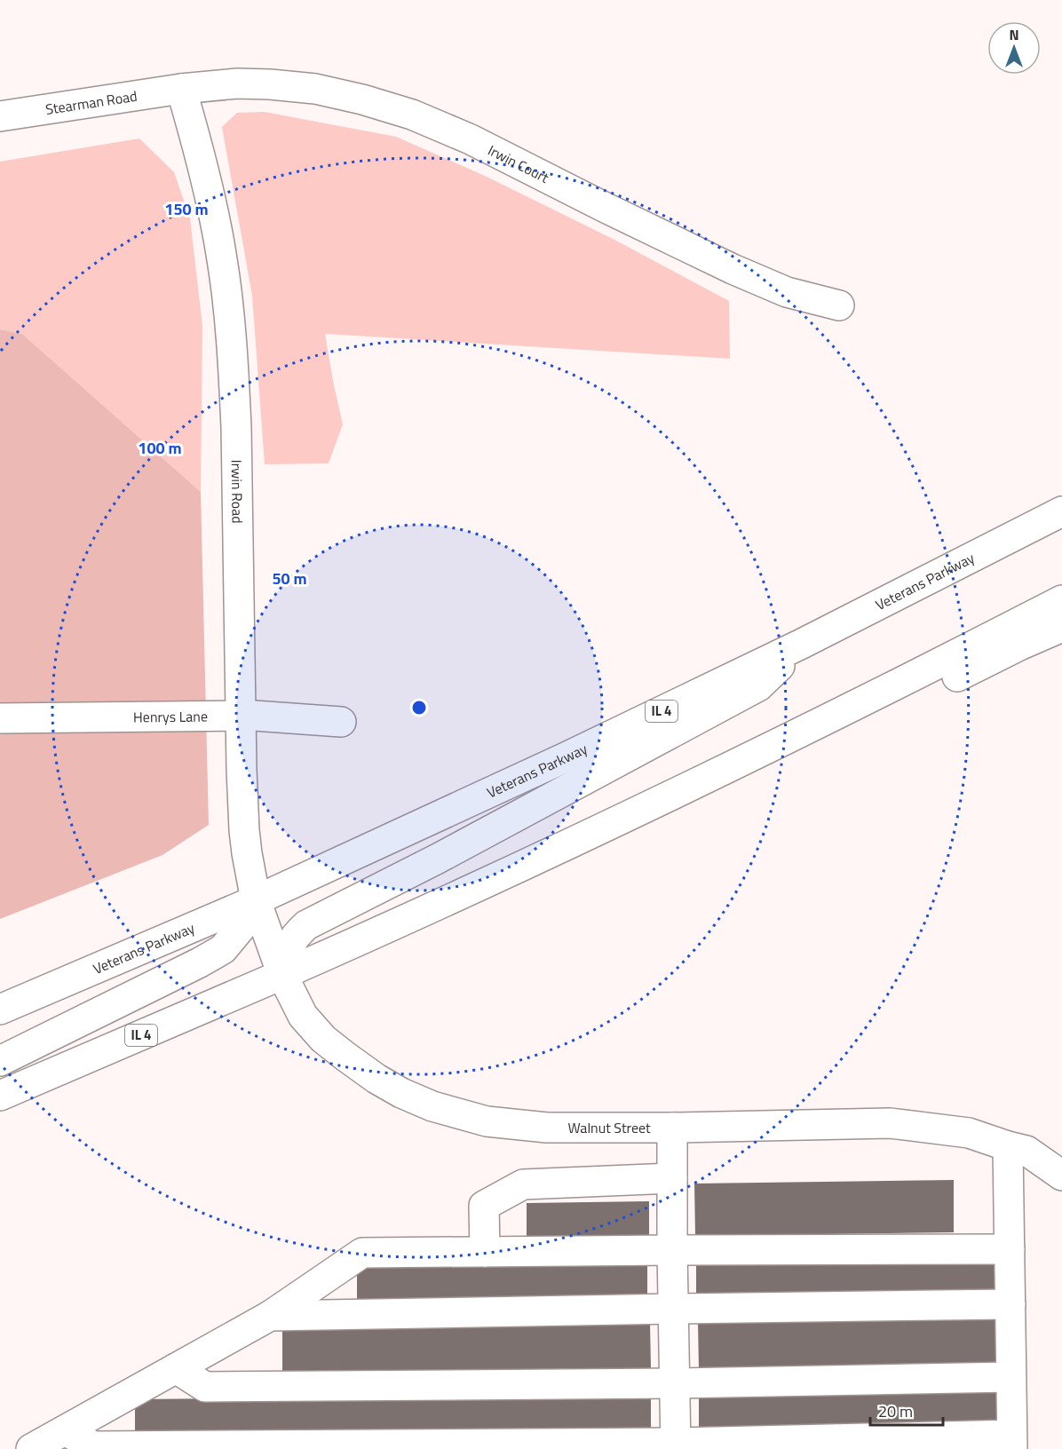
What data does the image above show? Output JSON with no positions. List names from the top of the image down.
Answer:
{
  "streets": {
    "main road": [
      "Stearman Road",
      "Irwin Court",
      "Irwin Road",
      "Veterans Parkway",
      "IL 4",
      "Henrys Lane",
      "Walnut Street"
    ]
  },
  "crossings": [
    ["Stearman Road", "Irwin Court"],
    ["Stearman Road", "Irwin Road"],
    ["Irwin Court", "Irwin Road"],
    ["Irwin Road", "Veterans Parkway"],
    ["Irwin Road", "Henrys Lane"],
    ["Irwin Road", "Walnut Street"],
    ["Veterans Parkway", "Walnut Street"],
    ["IL 4", "Walnut Street"]
  ],
  "scale_bar": "20 m",
  "north": "top",
  "rings": ["150 m", "100 m", "50 m"]
}
